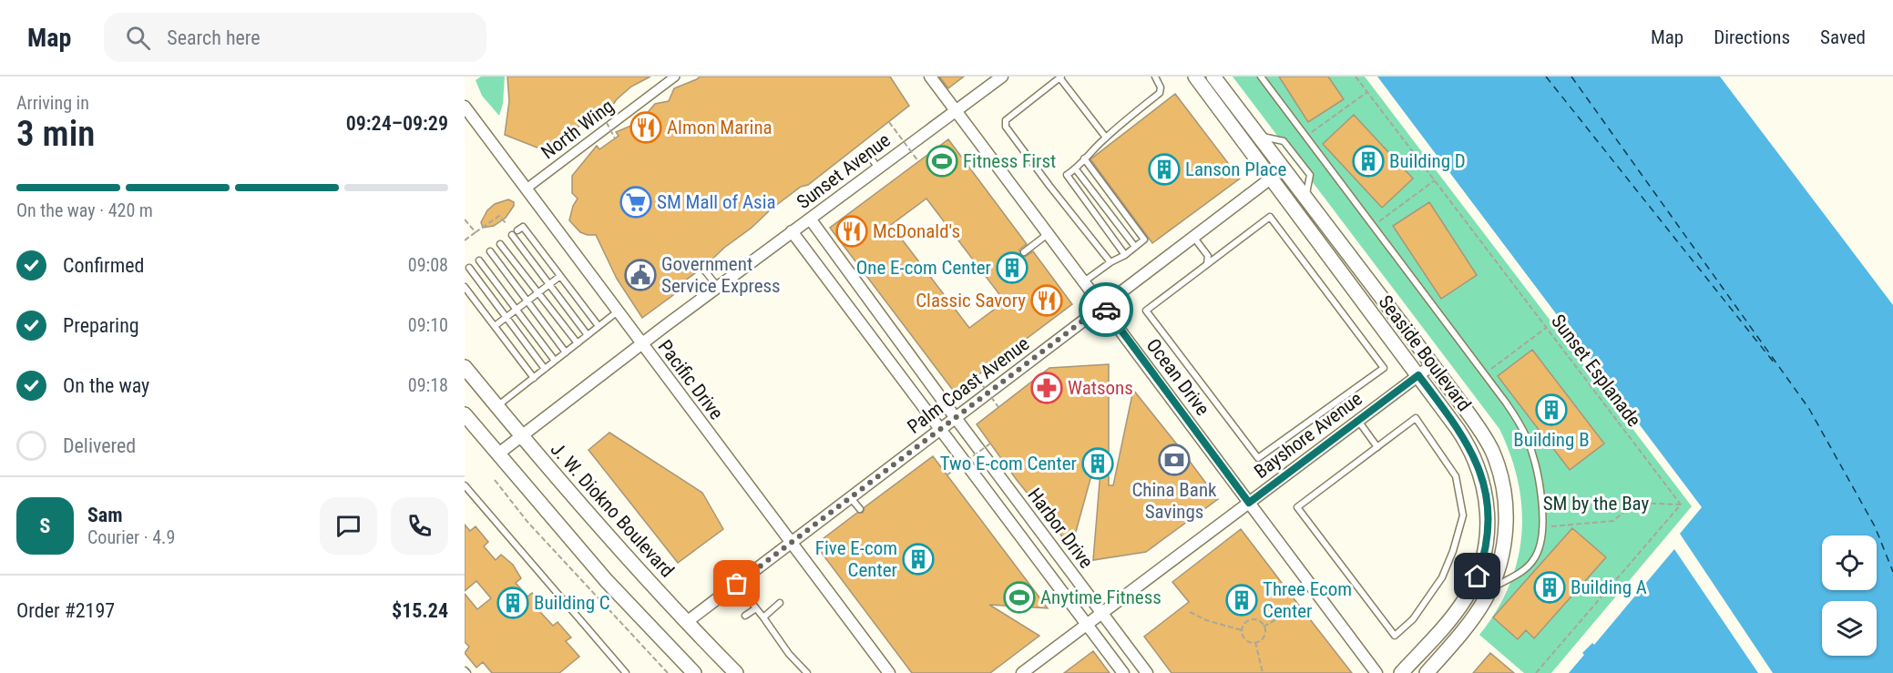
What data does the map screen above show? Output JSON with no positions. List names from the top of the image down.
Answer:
{
  "streets": {
    "street": [
      "North Wing",
      "Sunset Avenue",
      "Seaside Boulevard",
      "Ocean Drive",
      "Pacific Drive",
      "Palm Coast Avenue",
      "Bayshore Avenue",
      "J. W. Diokno Boulevard",
      "Harbor Drive"
    ],
    "path": ["Sunset Esplanade"]
  },
  "crossings": [
    ["North Wing", "Pacific Drive"],
    ["Sunset Avenue", "Ocean Drive"],
    ["Sunset Avenue", "Pacific Drive"],
    ["Sunset Avenue", "J. W. Diokno Boulevard"],
    ["Sunset Avenue", "Harbor Drive"],
    ["Seaside Boulevard", "Palm Coast Avenue"],
    ["Seaside Boulevard", "Bayshore Avenue"],
    ["Ocean Drive", "Palm Coast Avenue"],
    ["Ocean Drive", "Bayshore Avenue"],
    ["Pacific Drive", "Palm Coast Avenue"],
    ["Palm Coast Avenue", "J. W. Diokno Boulevard"],
    ["Palm Coast Avenue", "Harbor Drive"],
    ["Bayshore Avenue", "Harbor Drive"]
  ],
  "parks": ["SM by the Bay"],
  "places": {
    "restaurant": ["Almon Marina", "McDonald's", "Classic Savory"],
    "sports": ["Fitness First", "Anytime Fitness"],
    "building": [
      "Building D",
      "Lanson Place",
      "One E-com Center",
      "Building B",
      "Two E-com Center",
      "Five E-com Center",
      "Building A",
      "Three Ecom Center",
      "Building C"
    ],
    "supermarket": ["SM Mall of Asia"],
    "public building": ["Government Service Express"],
    "pharmacy": ["Watsons"],
    "bank": ["China Bank Savings"]
  },
  "page": {
    "header": "Map",
    "search": "Search here",
    "nav": ["Map", "Directions", "Saved"],
    "heading": ["3 min", "Arriving in", "09:24–09:29"],
    "panel": [
      "Sam",
      "Courier · 4.9",
      "Order #2197",
      "$15.24"
    ],
    "bar": "On the way · 420 m",
    "list": [
      ["Confirmed", "09:08"],
      ["Preparing", "09:10"],
      ["On the way", "09:18"],
      "Delivered"
    ],
    "round": "S"
  }
}
